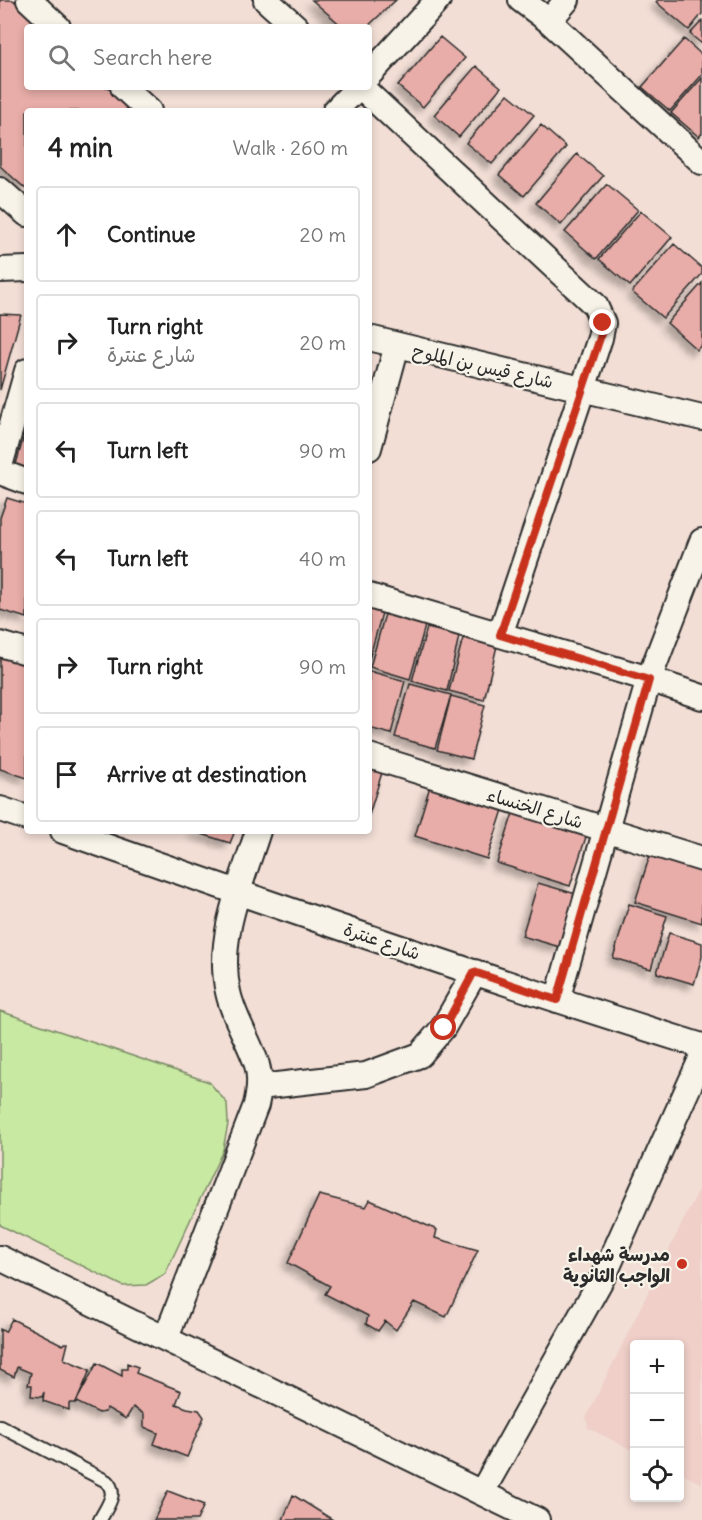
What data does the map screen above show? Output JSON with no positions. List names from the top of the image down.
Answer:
{
  "streets": {
    "street": ["شارع قيس بن الملوح", "شارع الخنساء", "شارع عنترة"]
  },
  "places": ["مدرسة شهداء الواجب الثانوية"],
  "page": {
    "search": "Search here",
    "heading": ["4 min", "Walk · 260 m"],
    "list": [
      ["Continue", "20 m"],
      ["Turn right", "شارع عنترة", "20 m"],
      ["Turn left", "90 m"],
      ["Turn left", "40 m"],
      ["Turn right", "90 m"],
      "Arrive at destination"
    ],
    "map_buttons": ["+", "−"]
  }
}
